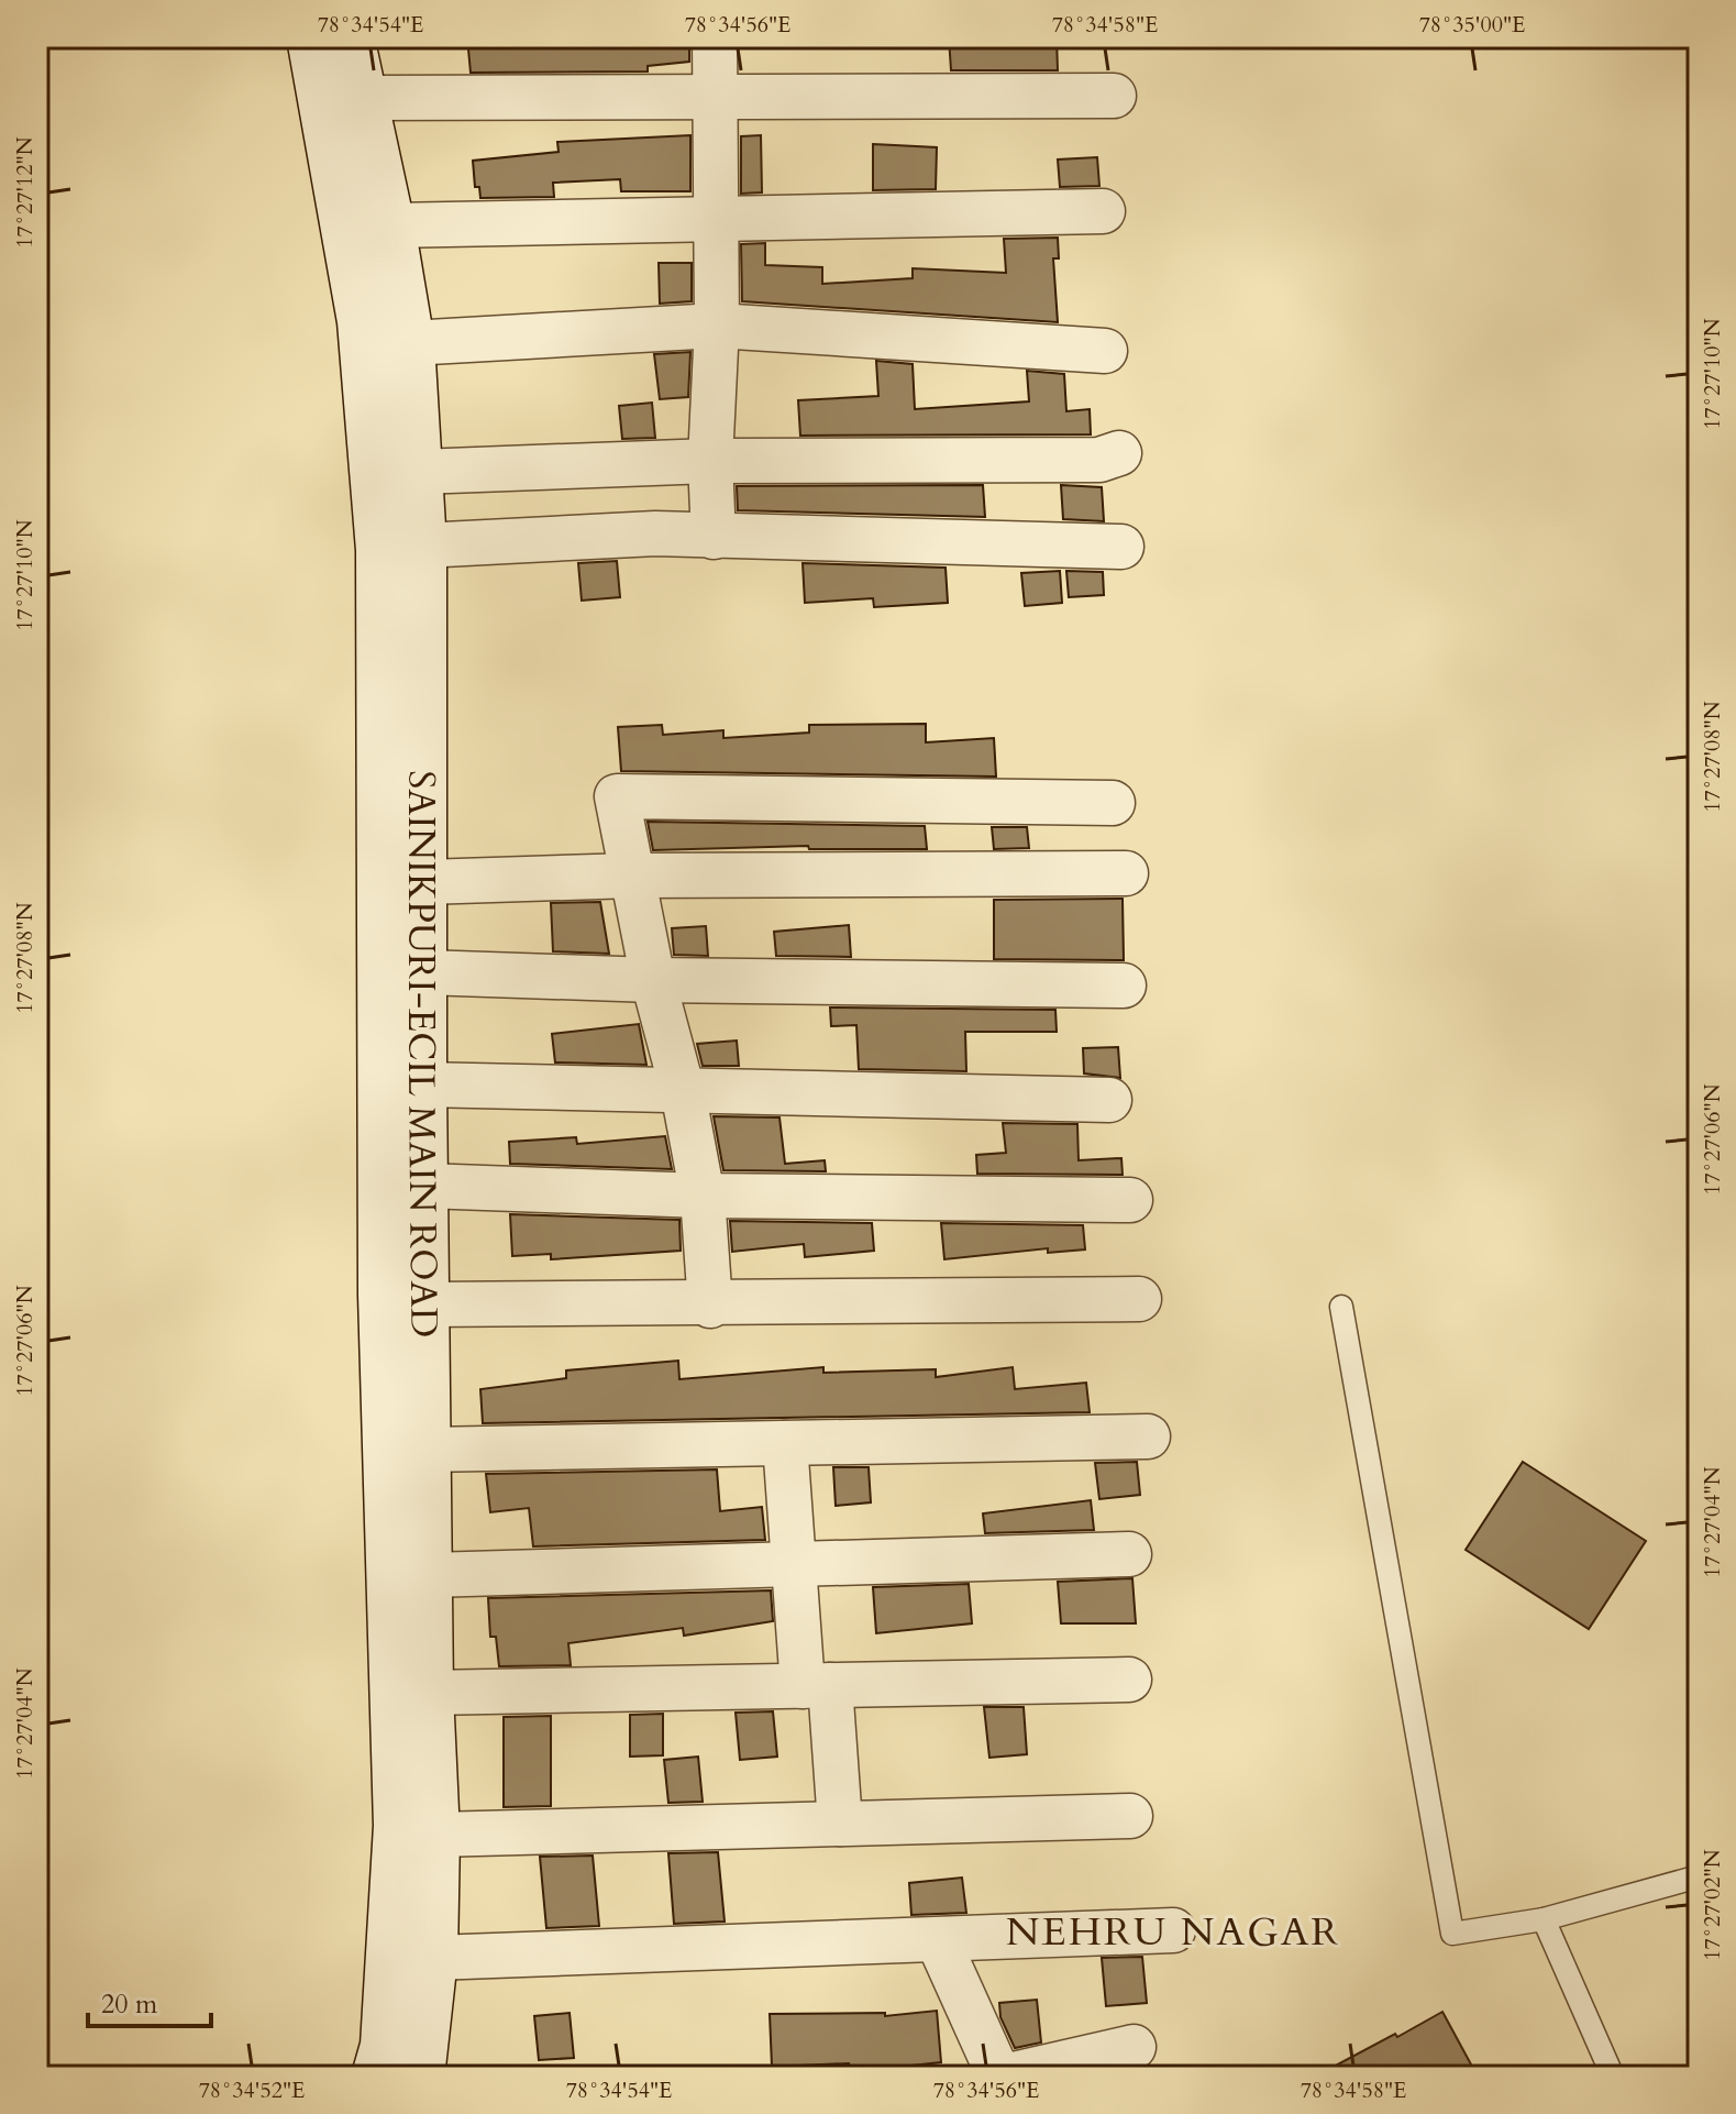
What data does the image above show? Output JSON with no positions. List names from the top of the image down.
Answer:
{
  "streets": {
    "main road": ["SAINIKPURI-ECIL MAIN ROAD"]
  },
  "districts": ["NEHRU NAGAR"],
  "scale_bar": "20 m",
  "coordinates": [
    "78°34'54\"E",
    "78°34'56\"E",
    "78°34'58\"E",
    "78°35'00\"E",
    "17°27'12\"N",
    "17°27'10\"N",
    "17°27'08\"N",
    "17°27'06\"N",
    "17°27'04\"N",
    "17°27'02\"N",
    "78°34'52\"E"
  ]
}
